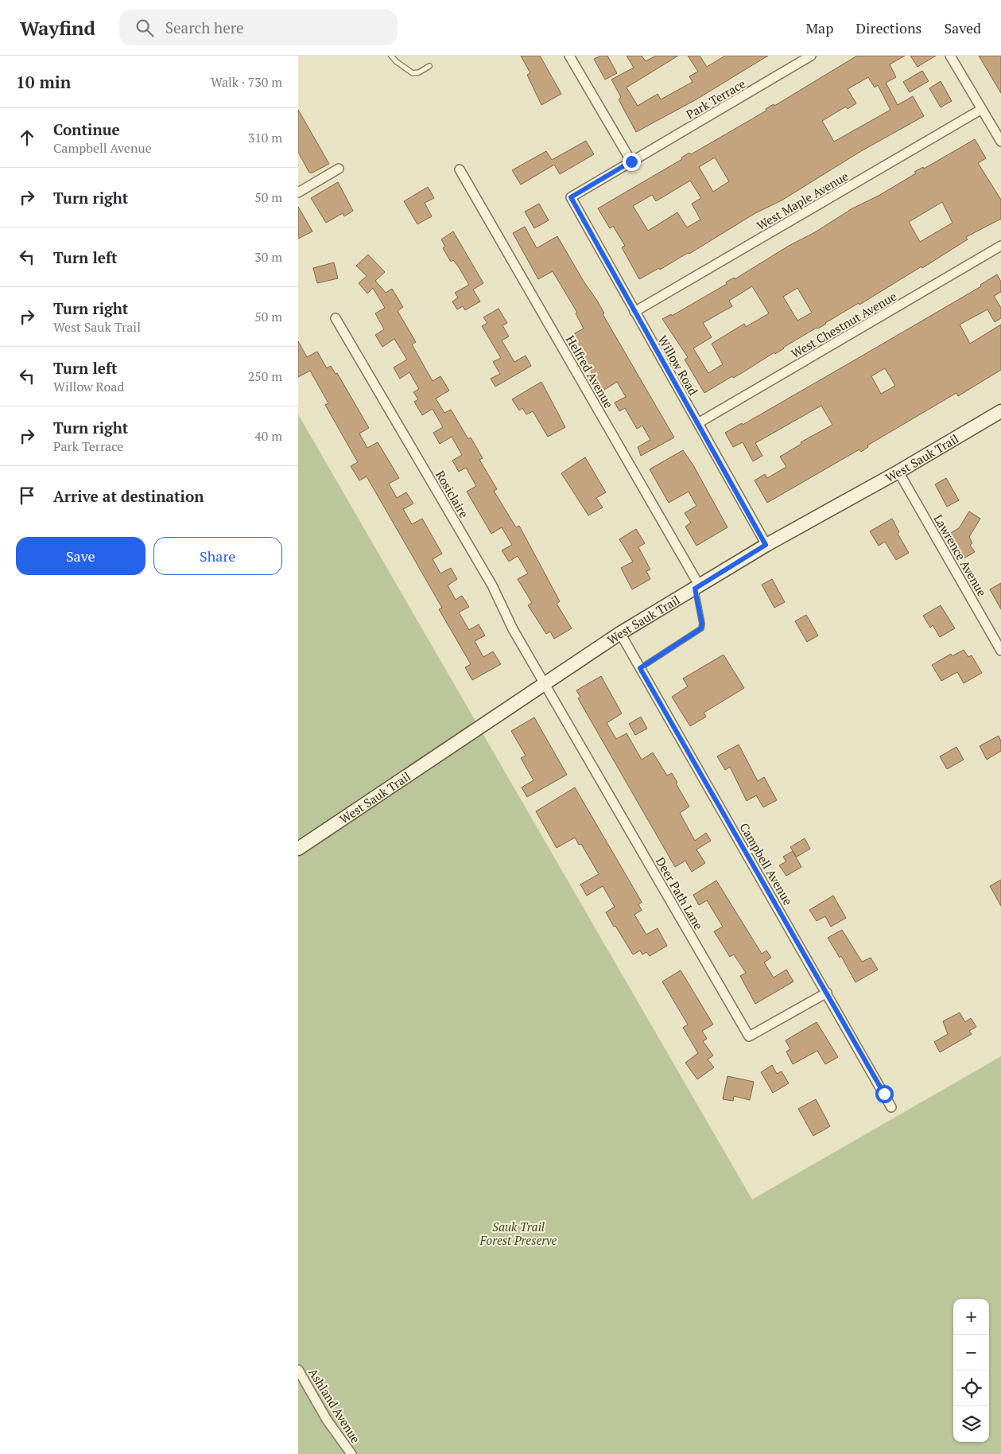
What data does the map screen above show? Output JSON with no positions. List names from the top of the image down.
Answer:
{
  "streets": {
    "main road": ["West Sauk Trail"],
    "street": [
      "Park Terrace",
      "West Maple Avenue",
      "West Chestnut Avenue",
      "Willow Road",
      "Helfred Avenue",
      "Rosiclaire",
      "Lawrence Avenue",
      "Campbell Avenue",
      "Deer Path Lane",
      "Ashland Avenue"
    ]
  },
  "crossings": [
    ["Park Terrace", "Willow Road"],
    ["West Maple Avenue", "Willow Road"],
    ["West Chestnut Avenue", "Willow Road"],
    ["Willow Road", "West Sauk Trail"],
    ["Helfred Avenue", "West Sauk Trail"],
    ["West Sauk Trail", "Rosiclaire"],
    ["West Sauk Trail", "Lawrence Avenue"],
    ["West Sauk Trail", "Campbell Avenue"],
    ["West Sauk Trail", "Deer Path Lane"],
    ["Rosiclaire", "Deer Path Lane"],
    ["Campbell Avenue", "Deer Path Lane"]
  ],
  "parks": ["Sauk Trail Forest Preserve"],
  "page": {
    "header": "Wayfind",
    "search": "Search here",
    "nav": ["Map", "Directions", "Saved"],
    "heading": ["10 min", "Walk · 730 m"],
    "list": [
      ["Continue", "Campbell Avenue", "310 m"],
      ["Turn right", "50 m"],
      ["Turn left", "30 m"],
      ["Turn right", "West Sauk Trail", "50 m"],
      ["Turn left", "Willow Road", "250 m"],
      ["Turn right", "Park Terrace", "40 m"],
      "Arrive at destination"
    ],
    "buttons": ["Save", "Share"],
    "map_buttons": ["+", "−"]
  }
}
